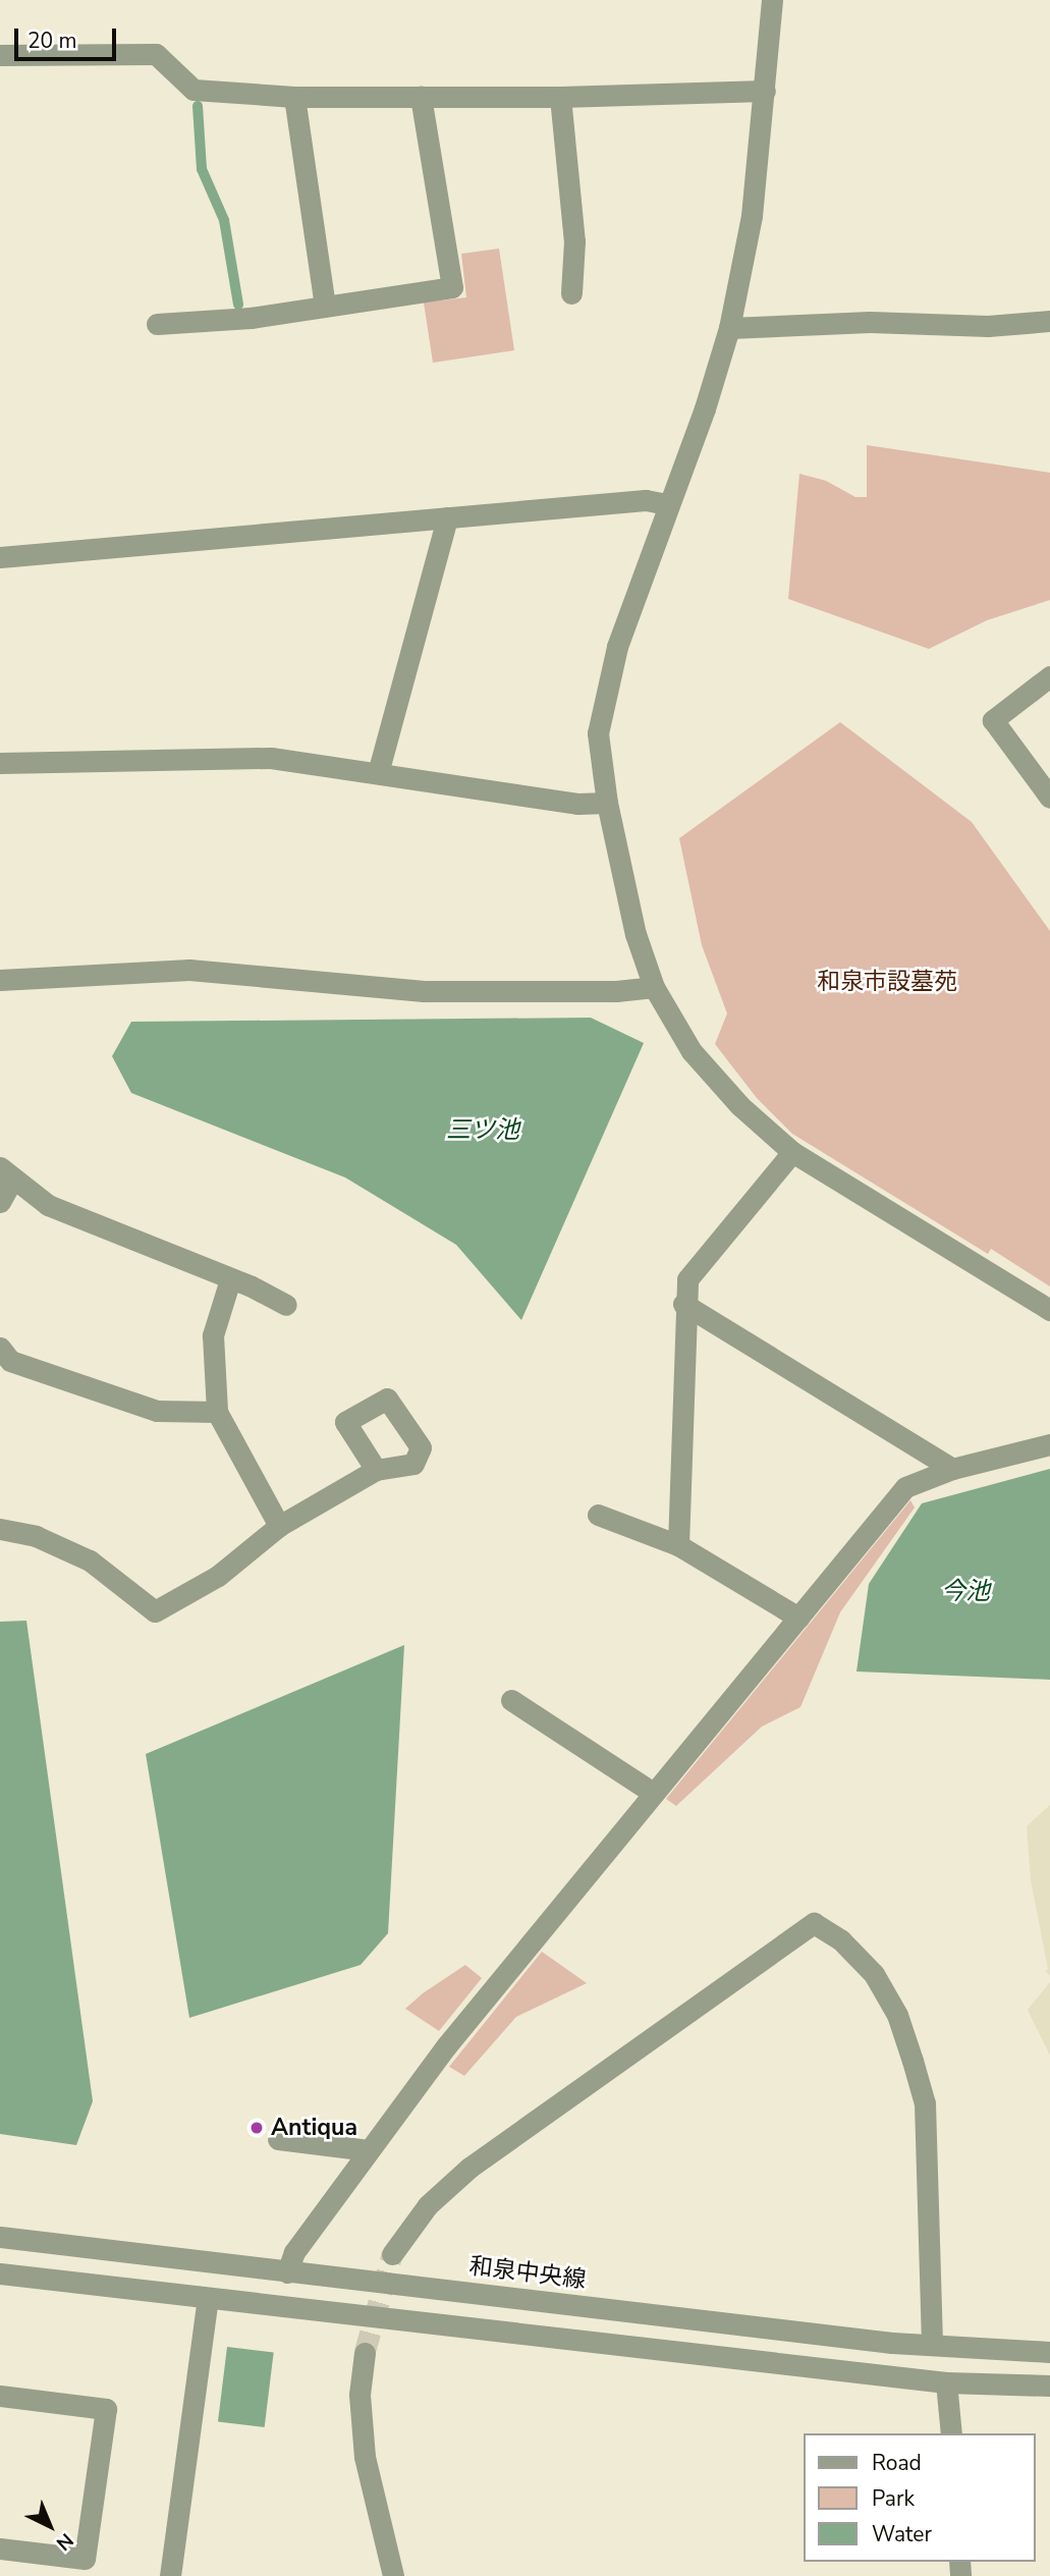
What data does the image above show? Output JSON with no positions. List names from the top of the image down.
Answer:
{
  "streets": {
    "street": ["和泉中央線"]
  },
  "water": ["三ツ池", "今池"],
  "parks": ["和泉市設墓苑"],
  "places": ["Antiqua"],
  "legend": ["Road", "Park", "Water"],
  "scale_bar": "20 m",
  "north": "bottom right"
}
